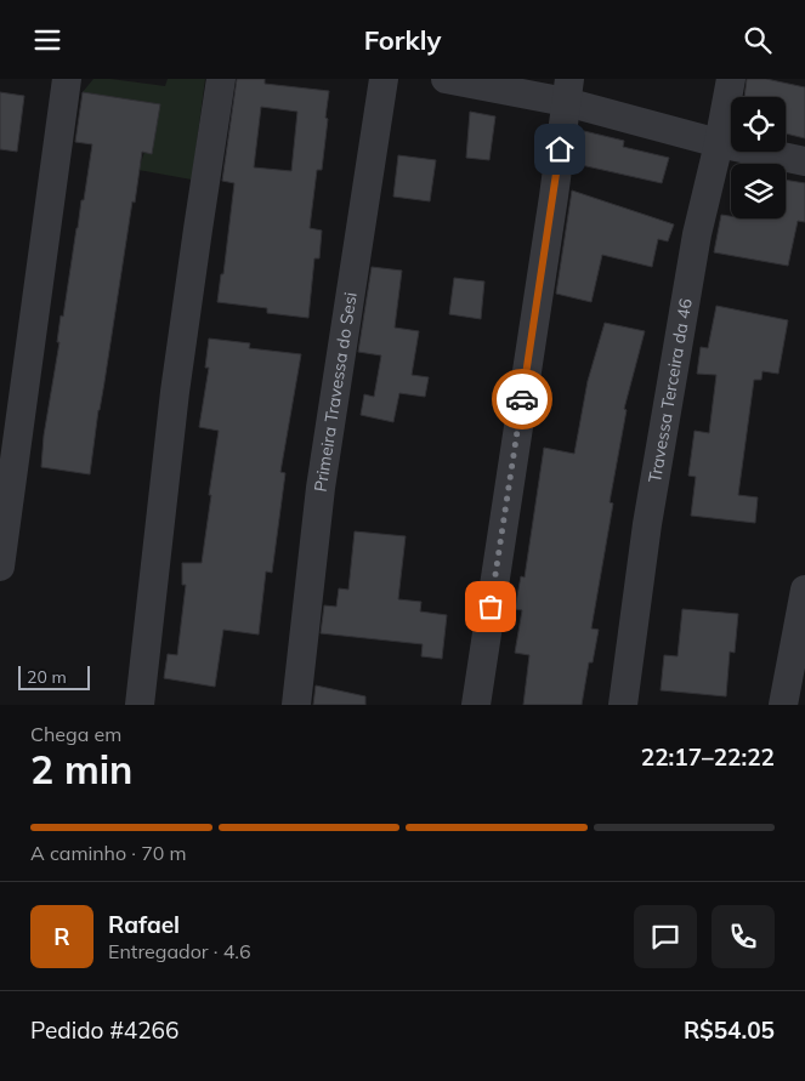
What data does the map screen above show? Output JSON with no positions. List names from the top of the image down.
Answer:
{
  "streets": {
    "street": ["Primeira Travessa do Sesi", "Travessa Terceira da 46"]
  },
  "scale_bar": "20 m",
  "page": {
    "header": "Forkly",
    "scale": "20 m",
    "heading": ["2 min", "Chega em", "22:17–22:22"],
    "panel": [
      "Rafael",
      "Entregador · 4.6",
      "Pedido #4266",
      "R$54.05"
    ],
    "bar": "A caminho · 70 m",
    "round": "R"
  }
}
